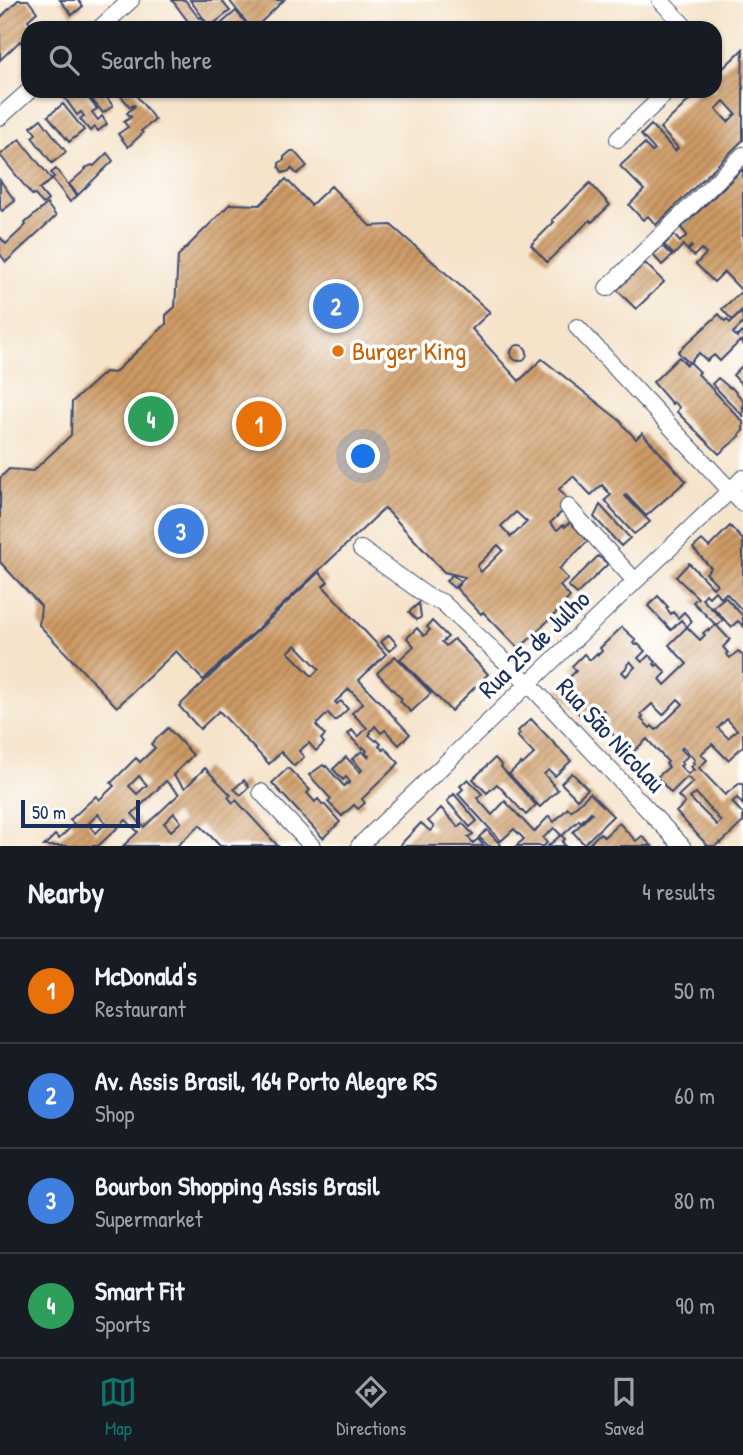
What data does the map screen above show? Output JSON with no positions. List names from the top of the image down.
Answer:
{
  "streets": {
    "street": ["Rua 25 de Julho", "Rua São Nicolau"]
  },
  "crossings": [
    ["Rua 25 de Julho", "Rua São Nicolau"]
  ],
  "places": ["Burger King"],
  "scale_bar": "50 m",
  "page": {
    "search": "Search here",
    "pins": [
      "2",
      "4",
      "1",
      "3"
    ],
    "scale": "50 m",
    "heading": ["Nearby", "4 results"],
    "list": [
      {
        "mark": "1",
        "name": "McDonald's",
        "note": "Restaurant",
        "value": "50 m"
      },
      {
        "mark": "2",
        "name": "Av. Assis Brasil, 164 Porto Alegre RS",
        "note": "Shop",
        "value": "60 m"
      },
      {
        "mark": "3",
        "name": "Bourbon Shopping Assis Brasil",
        "note": "Supermarket",
        "value": "80 m"
      },
      {
        "mark": "4",
        "name": "Smart Fit",
        "note": "Sports",
        "value": "90 m"
      }
    ],
    "nav": ["Map", "Directions", "Saved"]
  }
}
